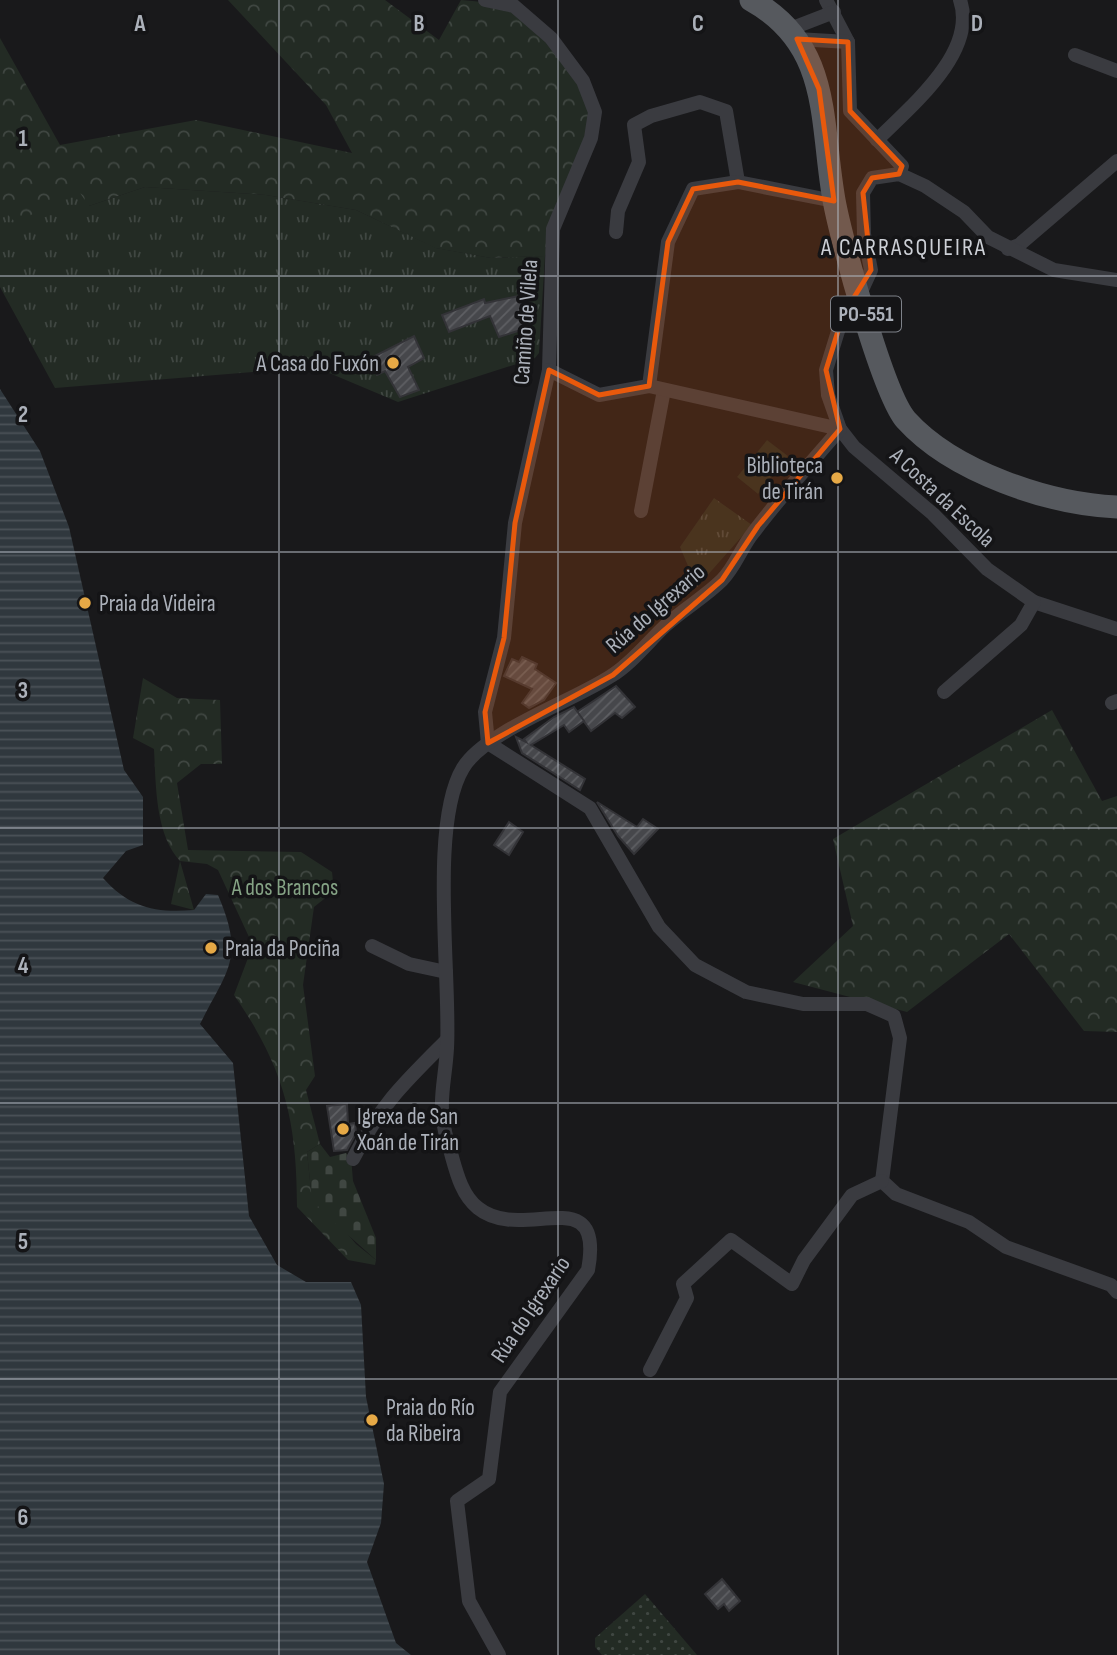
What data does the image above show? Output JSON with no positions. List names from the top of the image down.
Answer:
{
  "streets": {
    "main road": ["PO-551"],
    "street": ["Camiño de Vilela", "A Costa da Escola", "Rúa do Igrexario"]
  },
  "crossings": [
    ["PO-551", "A Costa da Escola"],
    ["Camiño de Vilela", "Rúa do Igrexario"],
    ["A Costa da Escola", "Rúa do Igrexario"]
  ],
  "districts": ["A CARRASQUEIRA"],
  "parks": ["A dos Brancos"],
  "places": [
    "A Casa do Fuxón",
    "Biblioteca de Tirán",
    "Praia da Videira",
    "Praia da Pociña",
    "Igrexa de San Xoán de Tirán",
    "Praia do Río da Ribeira"
  ],
  "grid": {
    "columns": [
      "A",
      "B",
      "C",
      "D"
    ],
    "rows": [
      "1",
      "2",
      "3",
      "4",
      "5",
      "6"
    ]
  }
}
